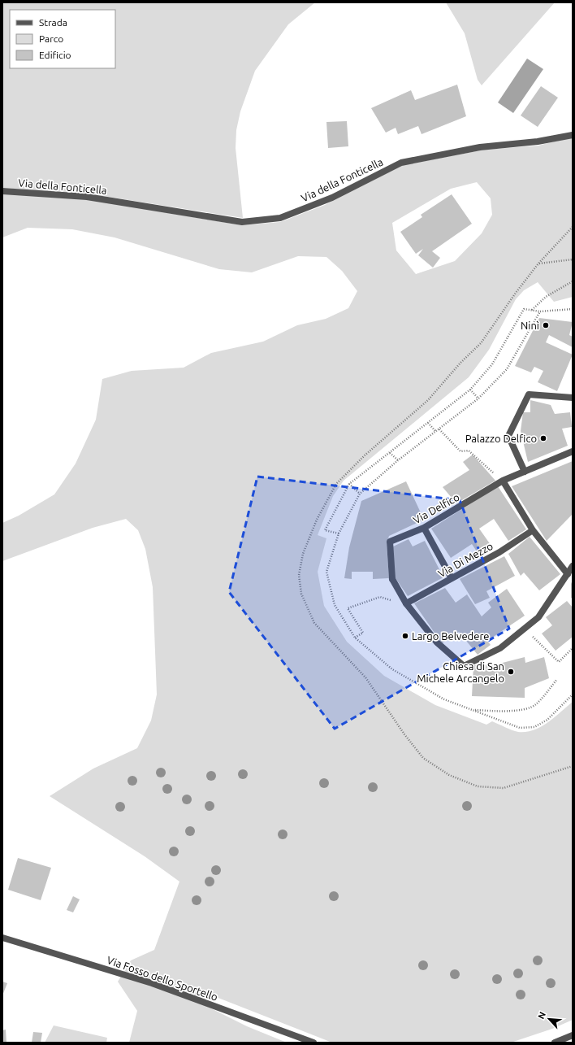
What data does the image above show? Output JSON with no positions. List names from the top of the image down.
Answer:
{
  "streets": {
    "street": [
      "Via della Fonticella",
      "Via Delfico",
      "Via Di Mezzo",
      "Via Fosso dello Sportello"
    ]
  },
  "crossings": [
    ["Via Delfico", "Via Di Mezzo"]
  ],
  "places": [
    "Ninì",
    "Palazzo Delfico",
    "Largo Belvedere",
    "Chiesa di San Michele Arcangelo"
  ],
  "legend": ["Strada", "Parco", "Edificio"],
  "north": "top left"
}
